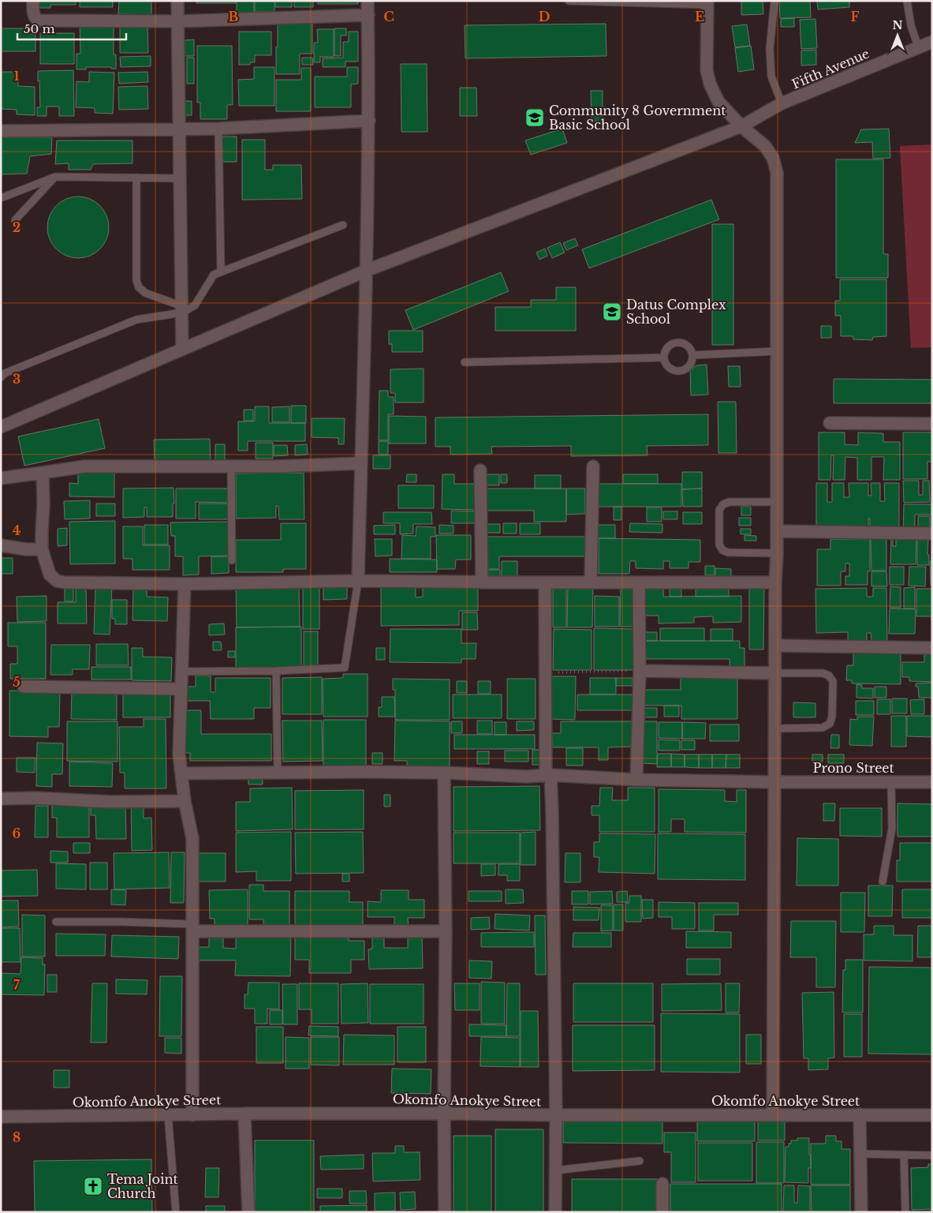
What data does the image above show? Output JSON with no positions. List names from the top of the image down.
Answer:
{
  "streets": {
    "street": ["Fifth Avenue", "Prono Street", "Okomfo Anokye Street"]
  },
  "places": {
    "school or university": ["Community 8 Government Basic School", "Datus Complex School"],
    "church": ["Tema Joint Church"]
  },
  "scale_bar": "50 m",
  "north": "top",
  "grid": {
    "columns": [
      "B",
      "C",
      "D",
      "E",
      "F"
    ],
    "rows": [
      "1",
      "2",
      "3",
      "4",
      "5",
      "6",
      "7",
      "8"
    ]
  }
}
